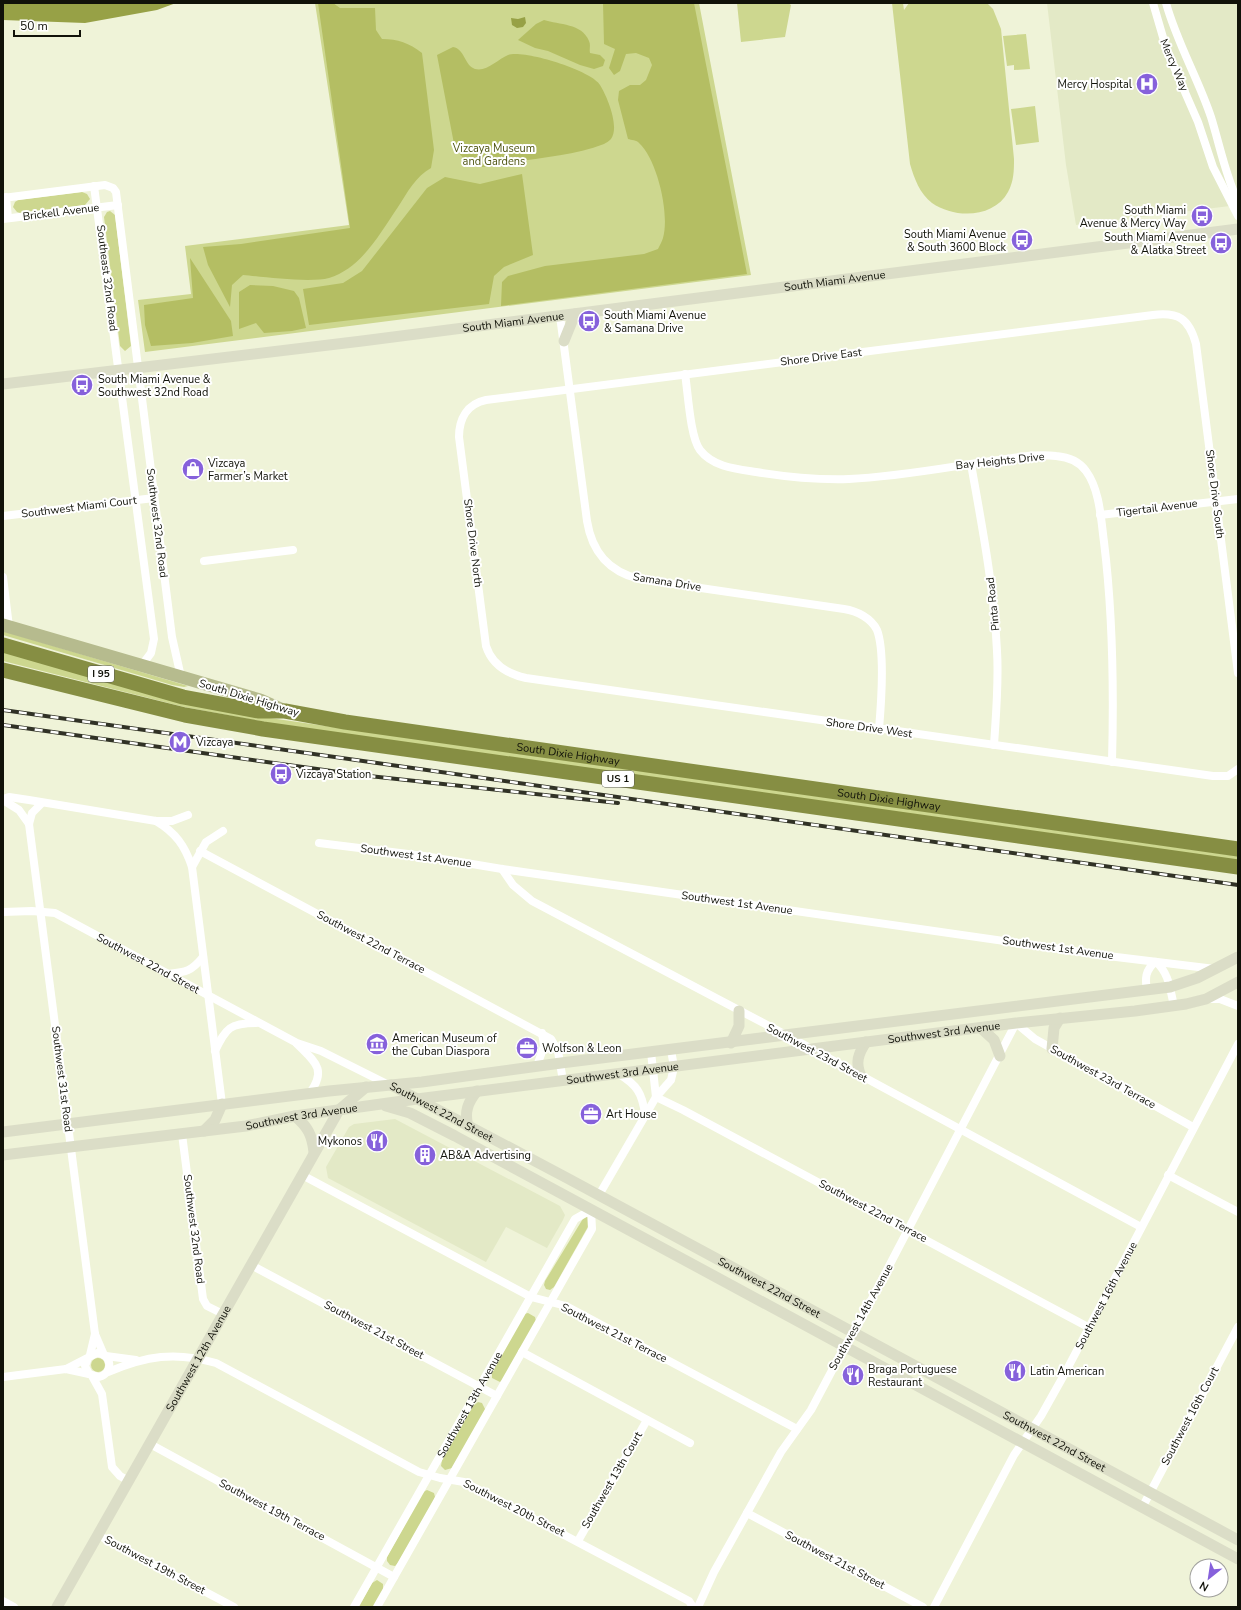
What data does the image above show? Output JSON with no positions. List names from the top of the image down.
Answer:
{
  "streets": {
    "highway": ["I 95", "South Dixie Highway", "US 1"],
    "main road": [
      "South Miami Avenue",
      "Southwest 22nd Street",
      "Southwest 3rd Avenue",
      "Southwest 12th Avenue",
      "Southwest 13th Avenue"
    ],
    "street": [
      "Mercy Way",
      "Brickell Avenue",
      "Southeast 32nd Road",
      "Shore Drive East",
      "Bay Heights Drive",
      "Shore Drive South",
      "Southwest Miami Court",
      "Tigertail Avenue",
      "Southwest 32nd Road",
      "Shore Drive North",
      "Samana Drive",
      "Pinta Road",
      "Shore Drive West",
      "Southwest 1st Avenue",
      "Southwest 22nd Terrace",
      "Southwest 23rd Street",
      "Southwest 23rd Terrace",
      "Southwest 31st Road",
      "Southwest 16th Avenue",
      "Southwest 14th Avenue",
      "Southwest 21st Street",
      "Southwest 21st Terrace",
      "Southwest 16th Court",
      "Southwest 13th Court",
      "Southwest 20th Street",
      "Southwest 19th Terrace",
      "Southwest 19th Street"
    ]
  },
  "crossings": [
    ["Brickell Avenue", "Southeast 32nd Road"],
    ["Southeast 32nd Road", "South Miami Avenue"],
    ["Southeast 32nd Road", "Southwest 32nd Road"],
    ["South Miami Avenue", "Southwest 32nd Road"],
    ["South Miami Avenue", "Samana Drive"],
    ["Shore Drive East", "Bay Heights Drive"],
    ["Shore Drive East", "Shore Drive South"],
    ["Shore Drive East", "Shore Drive North"],
    ["Shore Drive East", "Samana Drive"],
    ["Bay Heights Drive", "Tigertail Avenue"],
    ["Bay Heights Drive", "Pinta Road"],
    ["Bay Heights Drive", "Shore Drive West"],
    ["Shore Drive South", "Tigertail Avenue"],
    ["Southwest Miami Court", "Southwest 32nd Road"],
    ["Southwest 32nd Road", "South Dixie Highway"],
    ["Southwest 32nd Road", "Southwest 3rd Avenue"],
    ["Southwest 32nd Road", "Southwest 12th Avenue"],
    ["Shore Drive North", "Shore Drive West"],
    ["Samana Drive", "Shore Drive West"],
    ["Pinta Road", "Shore Drive West"],
    ["I 95", "South Dixie Highway"],
    ["Southwest 1st Avenue", "Southwest 3rd Avenue"],
    ["Southwest 1st Avenue", "Southwest 23rd Street"],
    ["Southwest 22nd Terrace", "Southwest 3rd Avenue"],
    ["Southwest 22nd Terrace", "Southwest 16th Avenue"],
    ["Southwest 22nd Terrace", "Southwest 14th Avenue"],
    ["Southwest 22nd Terrace", "Southwest 13th Avenue"],
    ["Southwest 22nd Street", "Southwest 3rd Avenue"],
    ["Southwest 22nd Street", "Southwest 31st Road"],
    ["Southwest 22nd Street", "Southwest 16th Avenue"],
    ["Southwest 22nd Street", "Southwest 14th Avenue"],
    ["Southwest 22nd Street", "Southwest 13th Avenue"],
    ["Southwest 22nd Street", "Southwest 16th Court"],
    ["Southwest 3rd Avenue", "Southwest 23rd Street"],
    ["Southwest 3rd Avenue", "Southwest 23rd Terrace"],
    ["Southwest 3rd Avenue", "Southwest 31st Road"],
    ["Southwest 3rd Avenue", "Southwest 14th Avenue"],
    ["Southwest 3rd Avenue", "Southwest 12th Avenue"],
    ["Southwest 3rd Avenue", "Southwest 13th Avenue"],
    ["Southwest 23rd Street", "Southwest 16th Avenue"],
    ["Southwest 23rd Street", "Southwest 14th Avenue"],
    ["Southwest 23rd Terrace", "Southwest 16th Avenue"],
    ["Southwest 23rd Terrace", "Southwest 14th Avenue"],
    ["Southwest 14th Avenue", "Southwest 21st Street"],
    ["Southwest 14th Avenue", "Southwest 21st Terrace"],
    ["Southwest 21st Street", "Southwest 12th Avenue"],
    ["Southwest 21st Street", "Southwest 13th Avenue"],
    ["Southwest 21st Terrace", "Southwest 12th Avenue"],
    ["Southwest 21st Terrace", "Southwest 13th Avenue"],
    ["Southwest 12th Avenue", "Southwest 20th Street"],
    ["Southwest 12th Avenue", "Southwest 19th Terrace"],
    ["Southwest 12th Avenue", "Southwest 19th Street"],
    ["Southwest 13th Avenue", "Southwest 20th Street"],
    ["Southwest 13th Avenue", "Southwest 19th Terrace"],
    ["Southwest 13th Court", "Southwest 20th Street"]
  ],
  "parks": ["Vizcaya Museum and Gardens"],
  "places": {
    "hospital": ["Mercy Hospital"],
    "bus stop": [
      "South Miami Avenue & Mercy Way",
      "South Miami Avenue & South 3600 Block",
      "South Miami Avenue & Alatka Street",
      "South Miami Avenue & Samana Drive",
      "South Miami Avenue & Southwest 32nd Road",
      "Vizcaya Station"
    ],
    "shop": ["Vizcaya Farmer’s Market"],
    "metro station": ["Vizcaya"],
    "museum": ["American Museum of the Cuban Diaspora"],
    "office": ["Wolfson & Leon", "Art House"],
    "restaurant": ["Mykonos", "Latin American", "Braga Portuguese Restaurant"],
    "building": ["AB&A Advertising"]
  },
  "scale_bar": "50 m",
  "north": "bottom left"
}
